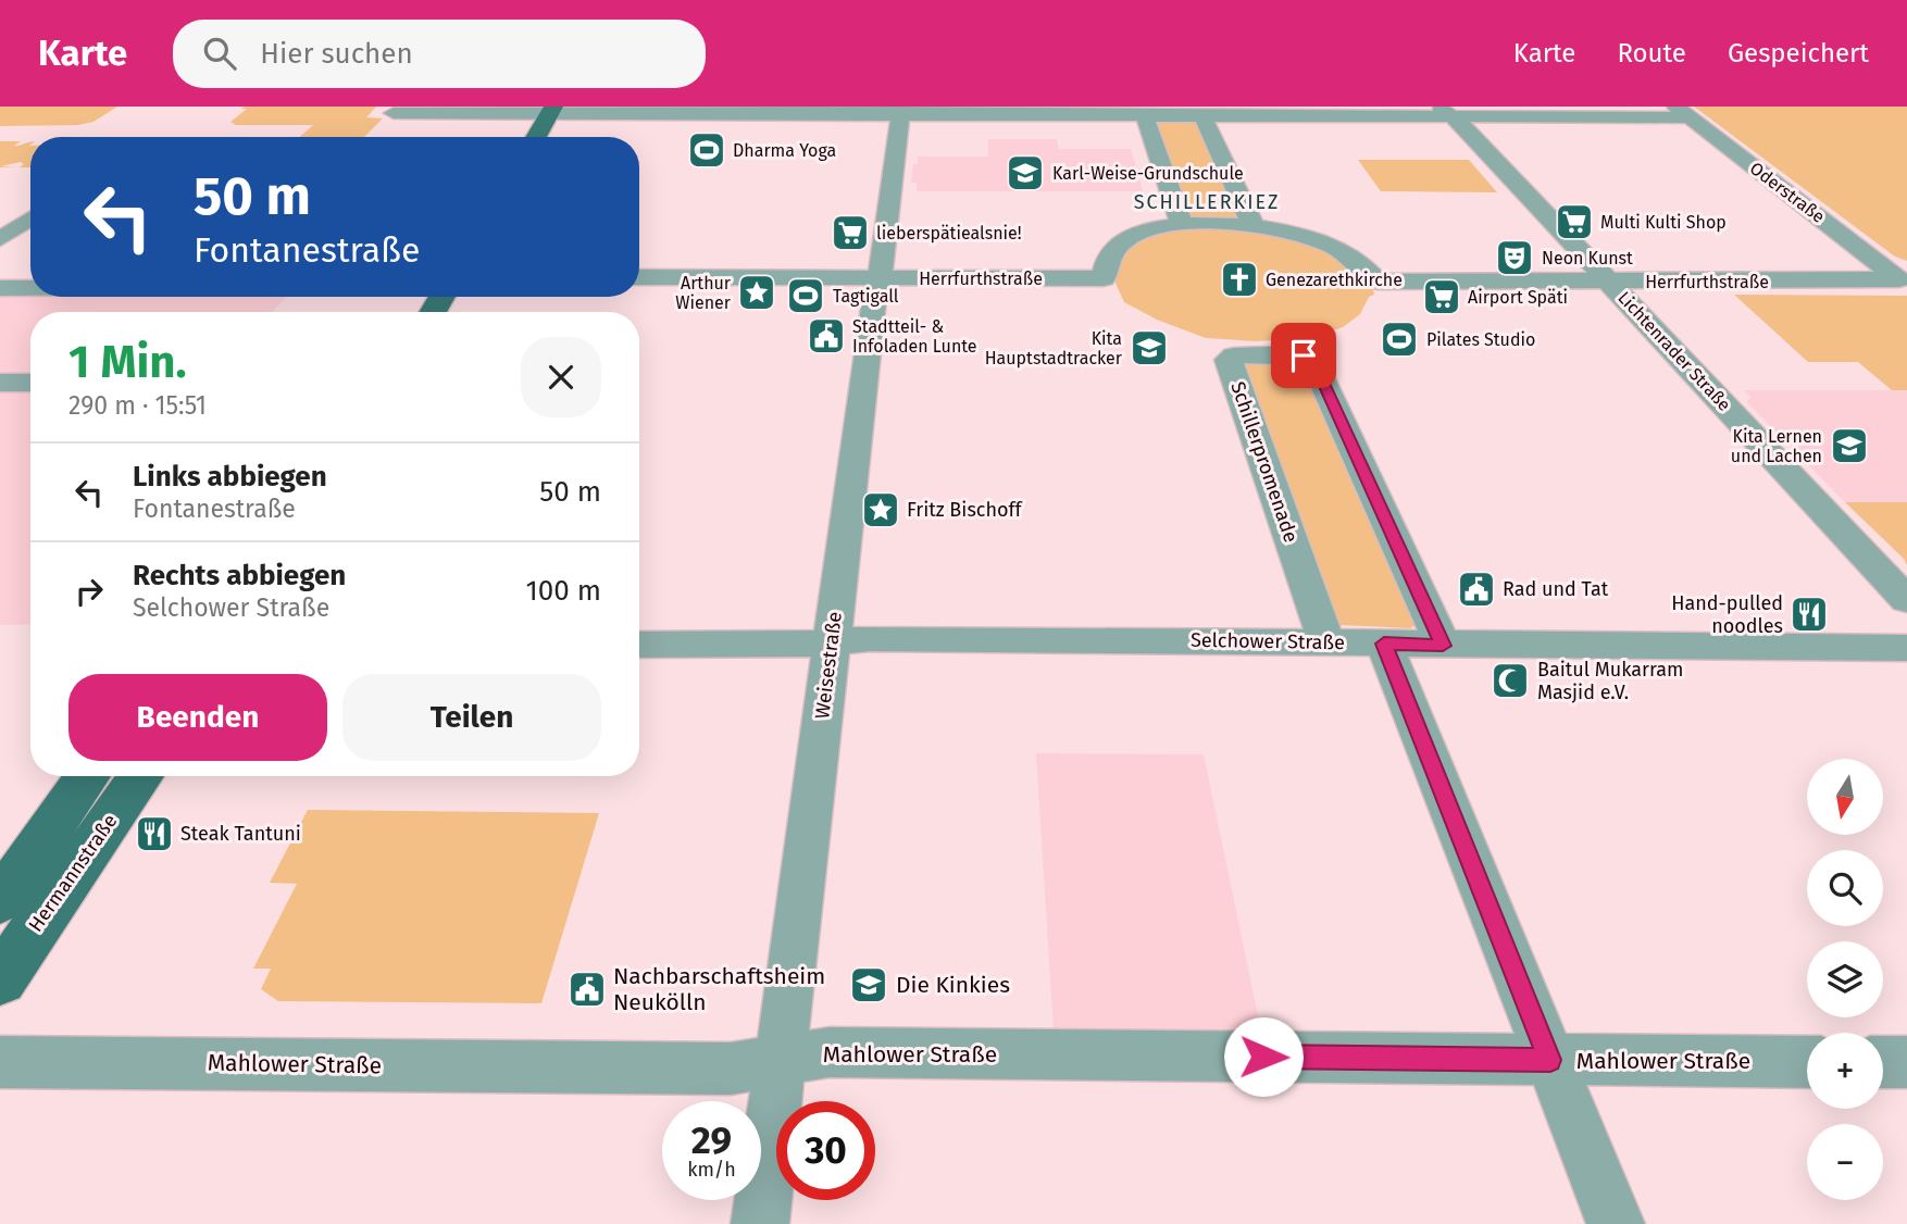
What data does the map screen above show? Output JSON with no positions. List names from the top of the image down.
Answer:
{
  "streets": {
    "main road": ["Hermannstraße"],
    "street": [
      "Oderstraße",
      "Herrfurthstraße",
      "Lichtenrader Straße",
      "Schillerpromenade",
      "Selchower Straße",
      "Weisestraße",
      "Mahlower Straße"
    ]
  },
  "crossings": [
    ["Oderstraße", "Herrfurthstraße"],
    ["Herrfurthstraße", "Lichtenrader Straße"],
    ["Herrfurthstraße", "Weisestraße"],
    ["Schillerpromenade", "Selchower Straße"],
    ["Selchower Straße", "Weisestraße"],
    ["Weisestraße", "Mahlower Straße"]
  ],
  "districts": ["SCHILLERKIEZ"],
  "places": {
    "sports": ["Dharma Yoga", "Tagtigall", "Pilates Studio"],
    "school or university": [
      "Karl-Weise-Grundschule",
      "Kita Hauptstadtracker",
      "Kita Lernen und Lachen",
      "Die Kinkies"
    ],
    "supermarket": ["Multi Kulti Shop", "lieberspätiealsnie!", "Airport Späti"],
    "theatre": ["Neon Kunst"],
    "church": ["Genezarethkirche"],
    "place": ["Arthur Wiener", "Fritz Bischoff"],
    "public building": ["Stadtteil- & Infoladen Lunte", "Rad und Tat", "Nachbarschaftsheim Neukölln"],
    "restaurant": ["Hand-pulled noodles", "Steak Tantuni"],
    "mosque": ["Baitul Mukarram Masjid e.V."]
  },
  "north": "bottom",
  "page": {
    "header": "Karte",
    "search": "Hier suchen",
    "nav": ["Karte", "Route", "Gespeichert"],
    "turn": ["50 m", "Fontanestraße"],
    "heading": ["1 Min.", "290 m · 15:51"],
    "list": [
      {
        "name": "Links abbiegen",
        "note": "Fontanestraße",
        "value": "50 m"
      },
      {
        "name": "Rechts abbiegen",
        "note": "Selchower Straße",
        "value": "100 m"
      }
    ],
    "buttons": ["Beenden", "Teilen"],
    "map_buttons": ["+", "−"],
    "speed": "29 km/h",
    "limit": "30"
  }
}
